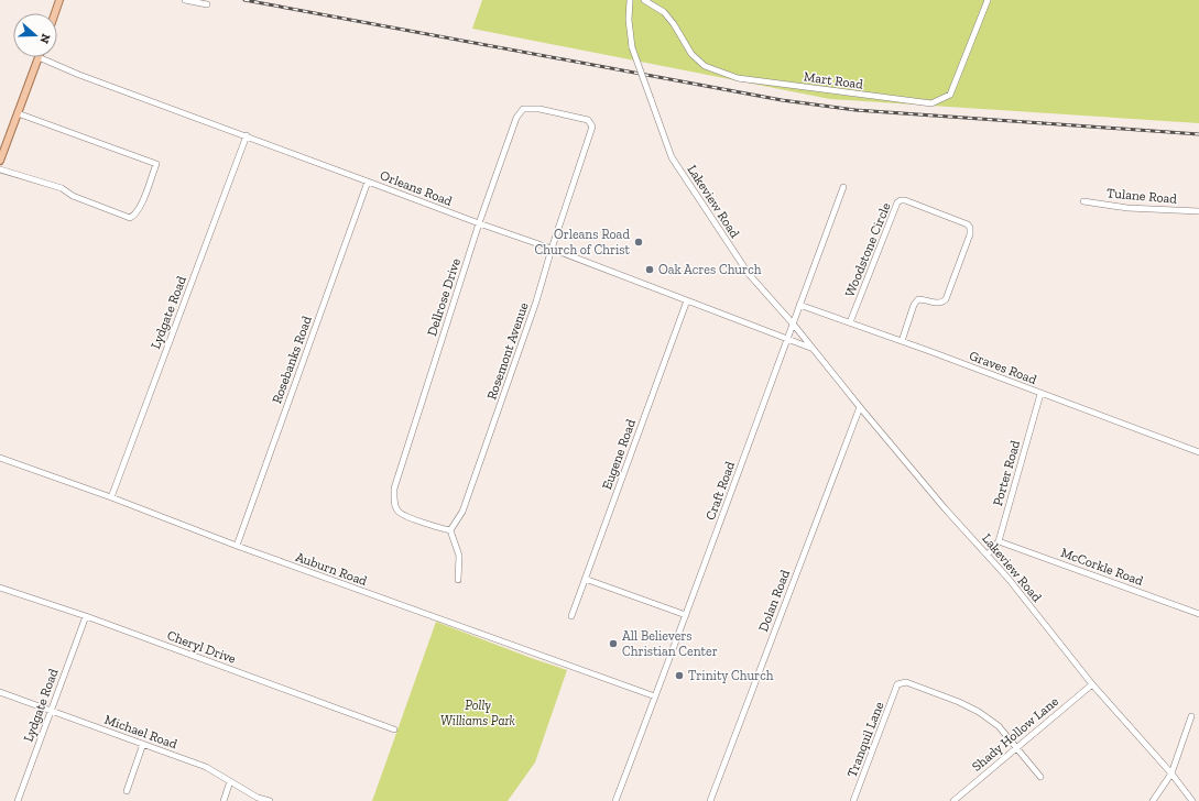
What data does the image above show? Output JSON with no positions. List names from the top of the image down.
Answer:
{
  "streets": {
    "street": [
      "Mart Road",
      "Orleans Road",
      "Tulane Road",
      "Lakeview Road",
      "Woodstone Circle",
      "Dellrose Drive",
      "Lydgate Road",
      "Rosemont Avenue",
      "Rosebanks Road",
      "Graves Road",
      "Eugene Road",
      "Porter Road",
      "Craft Road",
      "McCorkle Road",
      "Auburn Road",
      "Dolan Road",
      "Cheryl Drive",
      "Michael Road",
      "Shady Hollow Lane",
      "Tranquil Lane"
    ]
  },
  "crossings": [
    ["Orleans Road", "Dellrose Drive"],
    ["Orleans Road", "Lydgate Road"],
    ["Orleans Road", "Rosemont Avenue"],
    ["Orleans Road", "Rosebanks Road"],
    ["Orleans Road", "Eugene Road"],
    ["Orleans Road", "Craft Road"],
    ["Lakeview Road", "Porter Road"],
    ["Lakeview Road", "Craft Road"],
    ["Lakeview Road", "Dolan Road"],
    ["Lakeview Road", "Shady Hollow Lane"],
    ["Woodstone Circle", "Graves Road"],
    ["Dellrose Drive", "Rosemont Avenue"],
    ["Lydgate Road", "Auburn Road"],
    ["Lydgate Road", "Cheryl Drive"],
    ["Lydgate Road", "Michael Road"],
    ["Rosebanks Road", "Auburn Road"],
    ["Graves Road", "Porter Road"],
    ["Graves Road", "Craft Road"],
    ["Porter Road", "McCorkle Road"],
    ["Craft Road", "Auburn Road"],
    ["Shady Hollow Lane", "Tranquil Lane"]
  ],
  "parks": ["Polly Williams Park"],
  "places": [
    "Orleans Road Church of Christ",
    "Oak Acres Church",
    "All Believers Christian Center",
    "Trinity Church"
  ],
  "north": "right"
}
